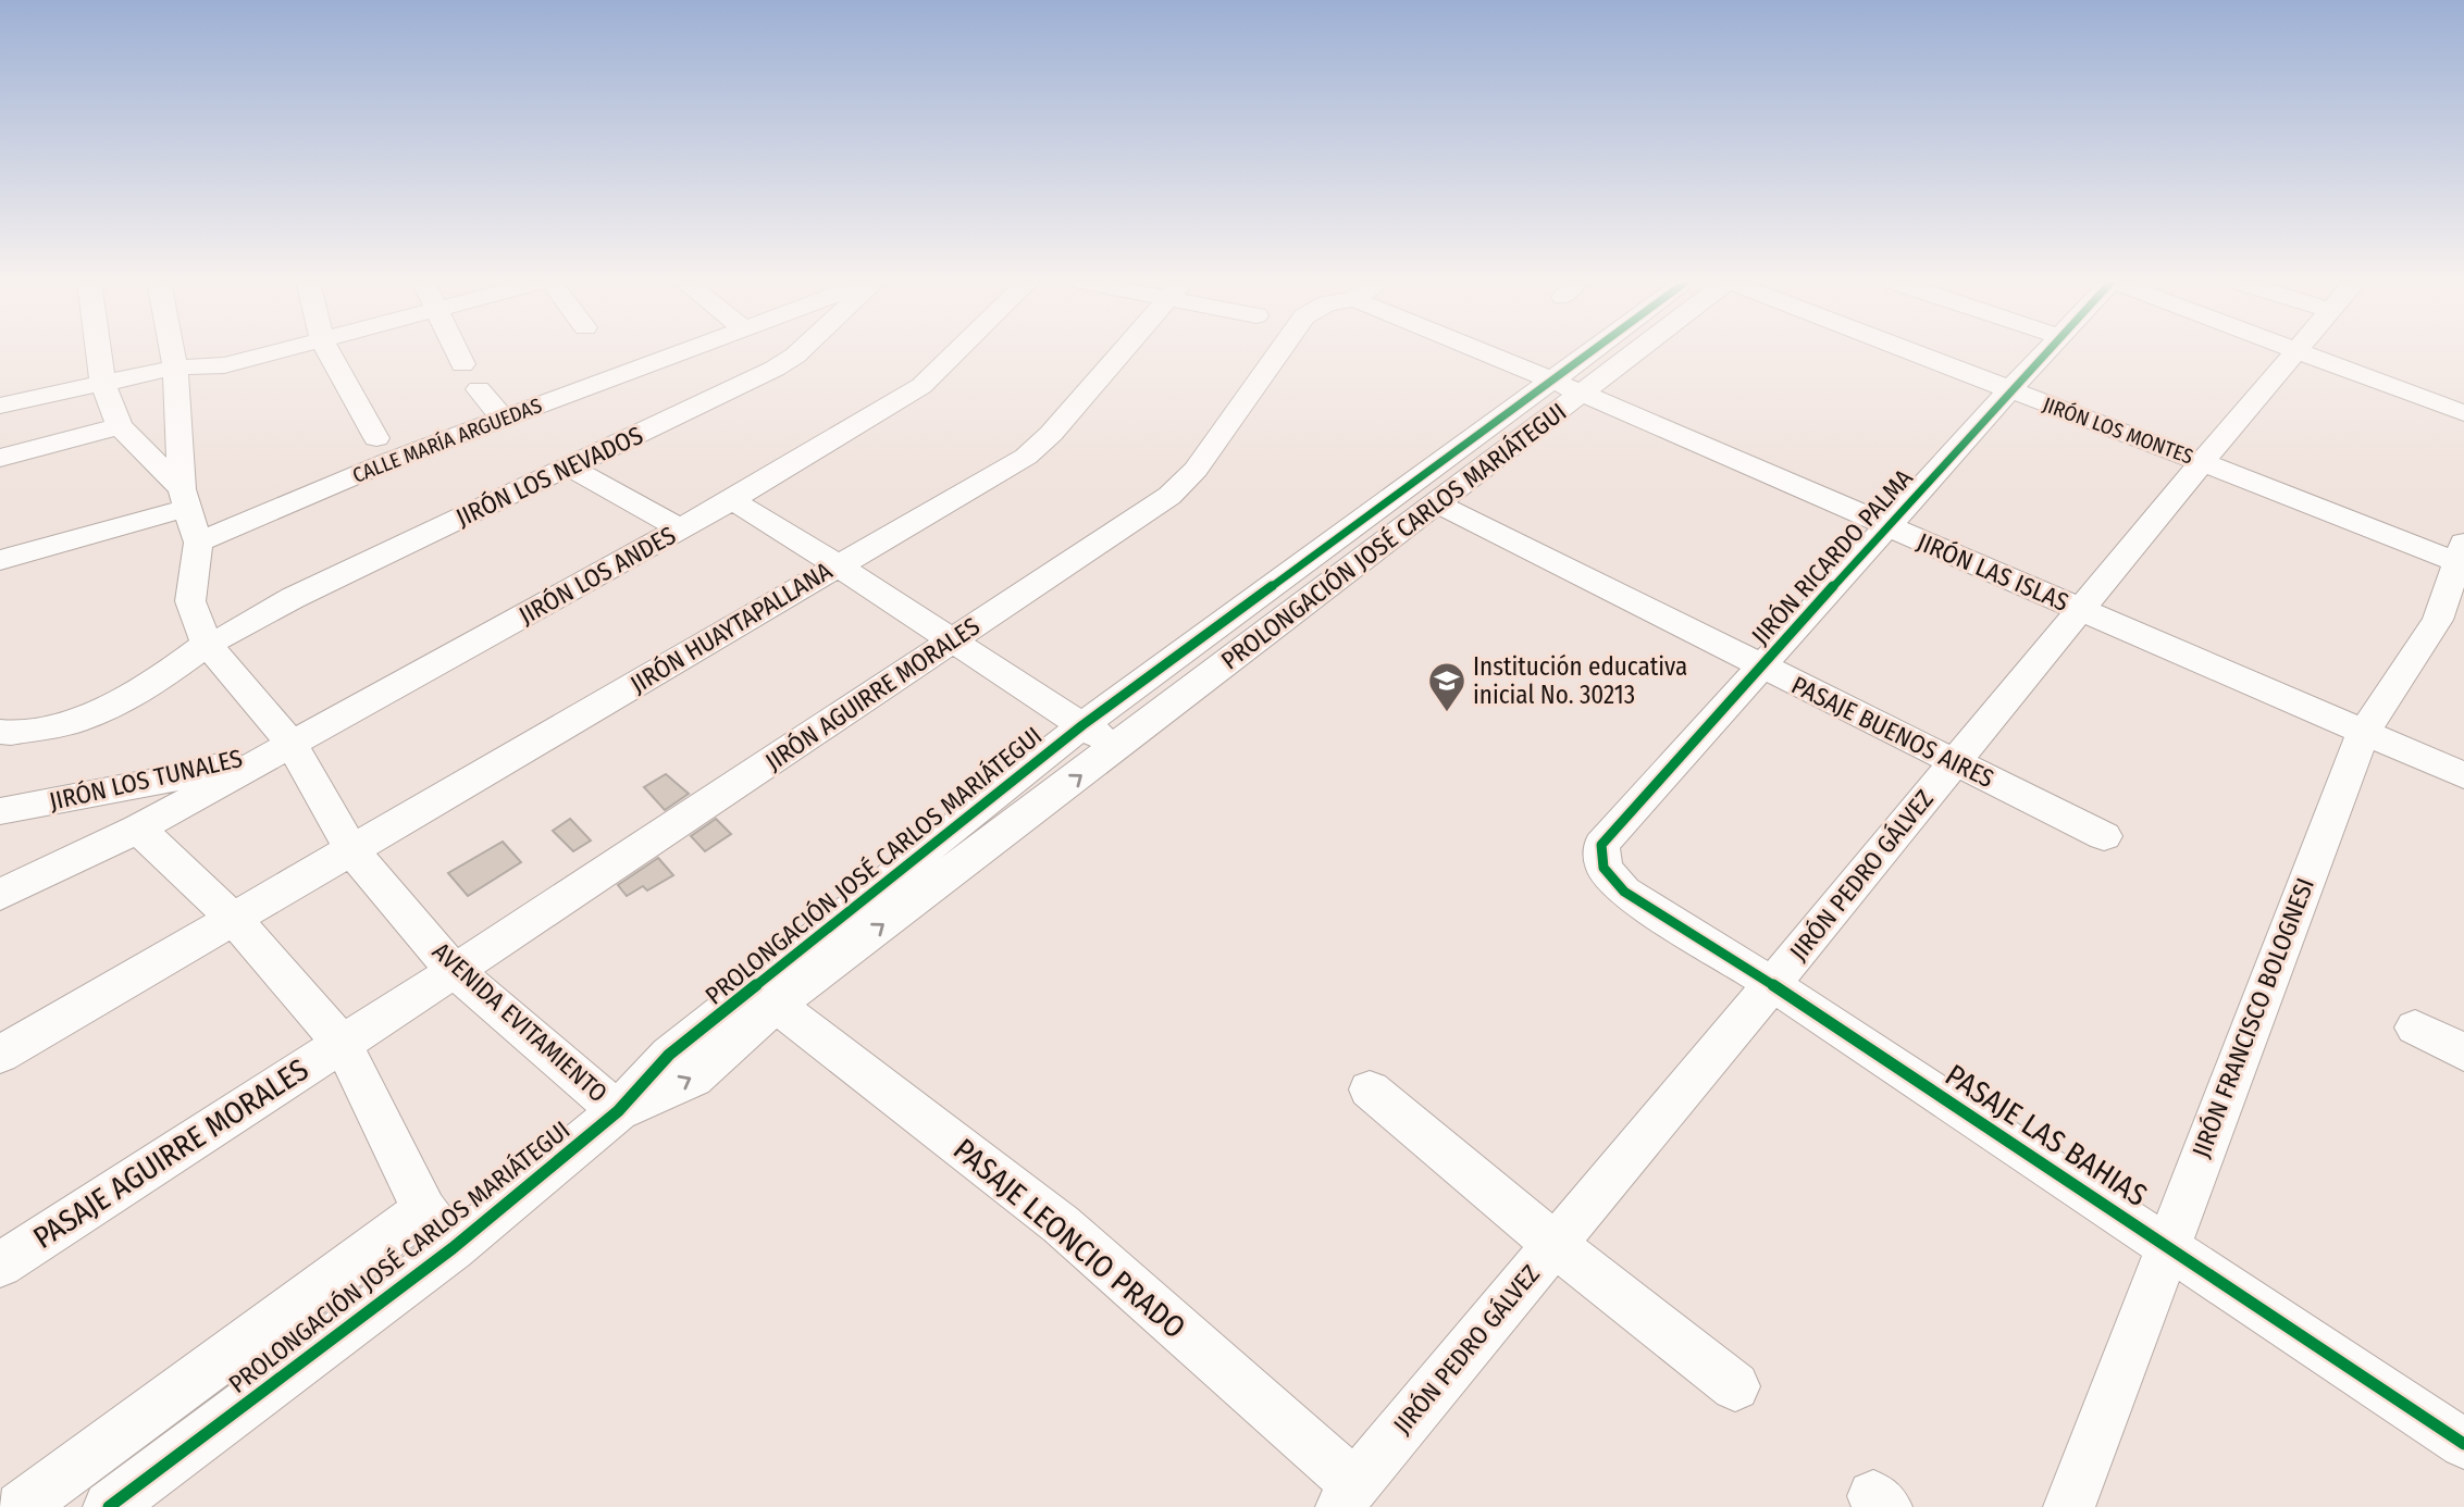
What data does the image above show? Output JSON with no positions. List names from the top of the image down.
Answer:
{
  "streets": {
    "street": [
      "JIRÓN LOS MONTES",
      "CALLE MARÍA ARGUEDAS",
      "JIRÓN LOS NEVADOS",
      "PROLONGACIÓN JOSÉ CARLOS MARIÁTEGUI",
      "JIRÓN RICARDO PALMA",
      "JIRÓN LAS ISLAS",
      "JIRÓN LOS ANDES",
      "JIRÓN HUAYTAPALLANA",
      "JIRÓN AGUIRRE MORALES",
      "PASAJE BUENOS AIRES",
      "JIRÓN LOS TUNALES",
      "JIRÓN PEDRO GÁLVEZ",
      "JIRÓN FRANCISCO BOLOGNESI",
      "AVENIDA EVITAMIENTO",
      "PASAJE LAS BAHIAS",
      "PASAJE AGUIRRE MORALES",
      "PASAJE LEONCIO PRADO"
    ]
  },
  "crossings": [
    ["JIRÓN LOS MONTES", "JIRÓN RICARDO PALMA"],
    ["JIRÓN LOS MONTES", "JIRÓN PEDRO GÁLVEZ"],
    ["JIRÓN LOS MONTES", "JIRÓN FRANCISCO BOLOGNESI"],
    ["CALLE MARÍA ARGUEDAS", "AVENIDA EVITAMIENTO"],
    ["JIRÓN LOS NEVADOS", "AVENIDA EVITAMIENTO"],
    ["PROLONGACIÓN JOSÉ CARLOS MARIÁTEGUI", "JIRÓN LAS ISLAS"],
    ["PROLONGACIÓN JOSÉ CARLOS MARIÁTEGUI", "PASAJE BUENOS AIRES"],
    ["PROLONGACIÓN JOSÉ CARLOS MARIÁTEGUI", "AVENIDA EVITAMIENTO"],
    ["PROLONGACIÓN JOSÉ CARLOS MARIÁTEGUI", "PASAJE LEONCIO PRADO"],
    ["JIRÓN RICARDO PALMA", "JIRÓN LAS ISLAS"],
    ["JIRÓN RICARDO PALMA", "PASAJE BUENOS AIRES"],
    ["JIRÓN RICARDO PALMA", "PASAJE LAS BAHIAS"],
    ["JIRÓN LAS ISLAS", "JIRÓN PEDRO GÁLVEZ"],
    ["JIRÓN LAS ISLAS", "JIRÓN FRANCISCO BOLOGNESI"],
    ["JIRÓN LOS ANDES", "JIRÓN LOS TUNALES"],
    ["JIRÓN LOS ANDES", "AVENIDA EVITAMIENTO"],
    ["JIRÓN HUAYTAPALLANA", "AVENIDA EVITAMIENTO"],
    ["JIRÓN AGUIRRE MORALES", "AVENIDA EVITAMIENTO"],
    ["JIRÓN AGUIRRE MORALES", "PASAJE AGUIRRE MORALES"],
    ["PASAJE BUENOS AIRES", "JIRÓN PEDRO GÁLVEZ"],
    ["JIRÓN LOS TUNALES", "AVENIDA EVITAMIENTO"],
    ["JIRÓN PEDRO GÁLVEZ", "PASAJE LAS BAHIAS"],
    ["JIRÓN PEDRO GÁLVEZ", "PASAJE LEONCIO PRADO"],
    ["JIRÓN FRANCISCO BOLOGNESI", "PASAJE LAS BAHIAS"]
  ],
  "places": {
    "school or university": ["Institución educativa inicial No. 30213"]
  }
}
